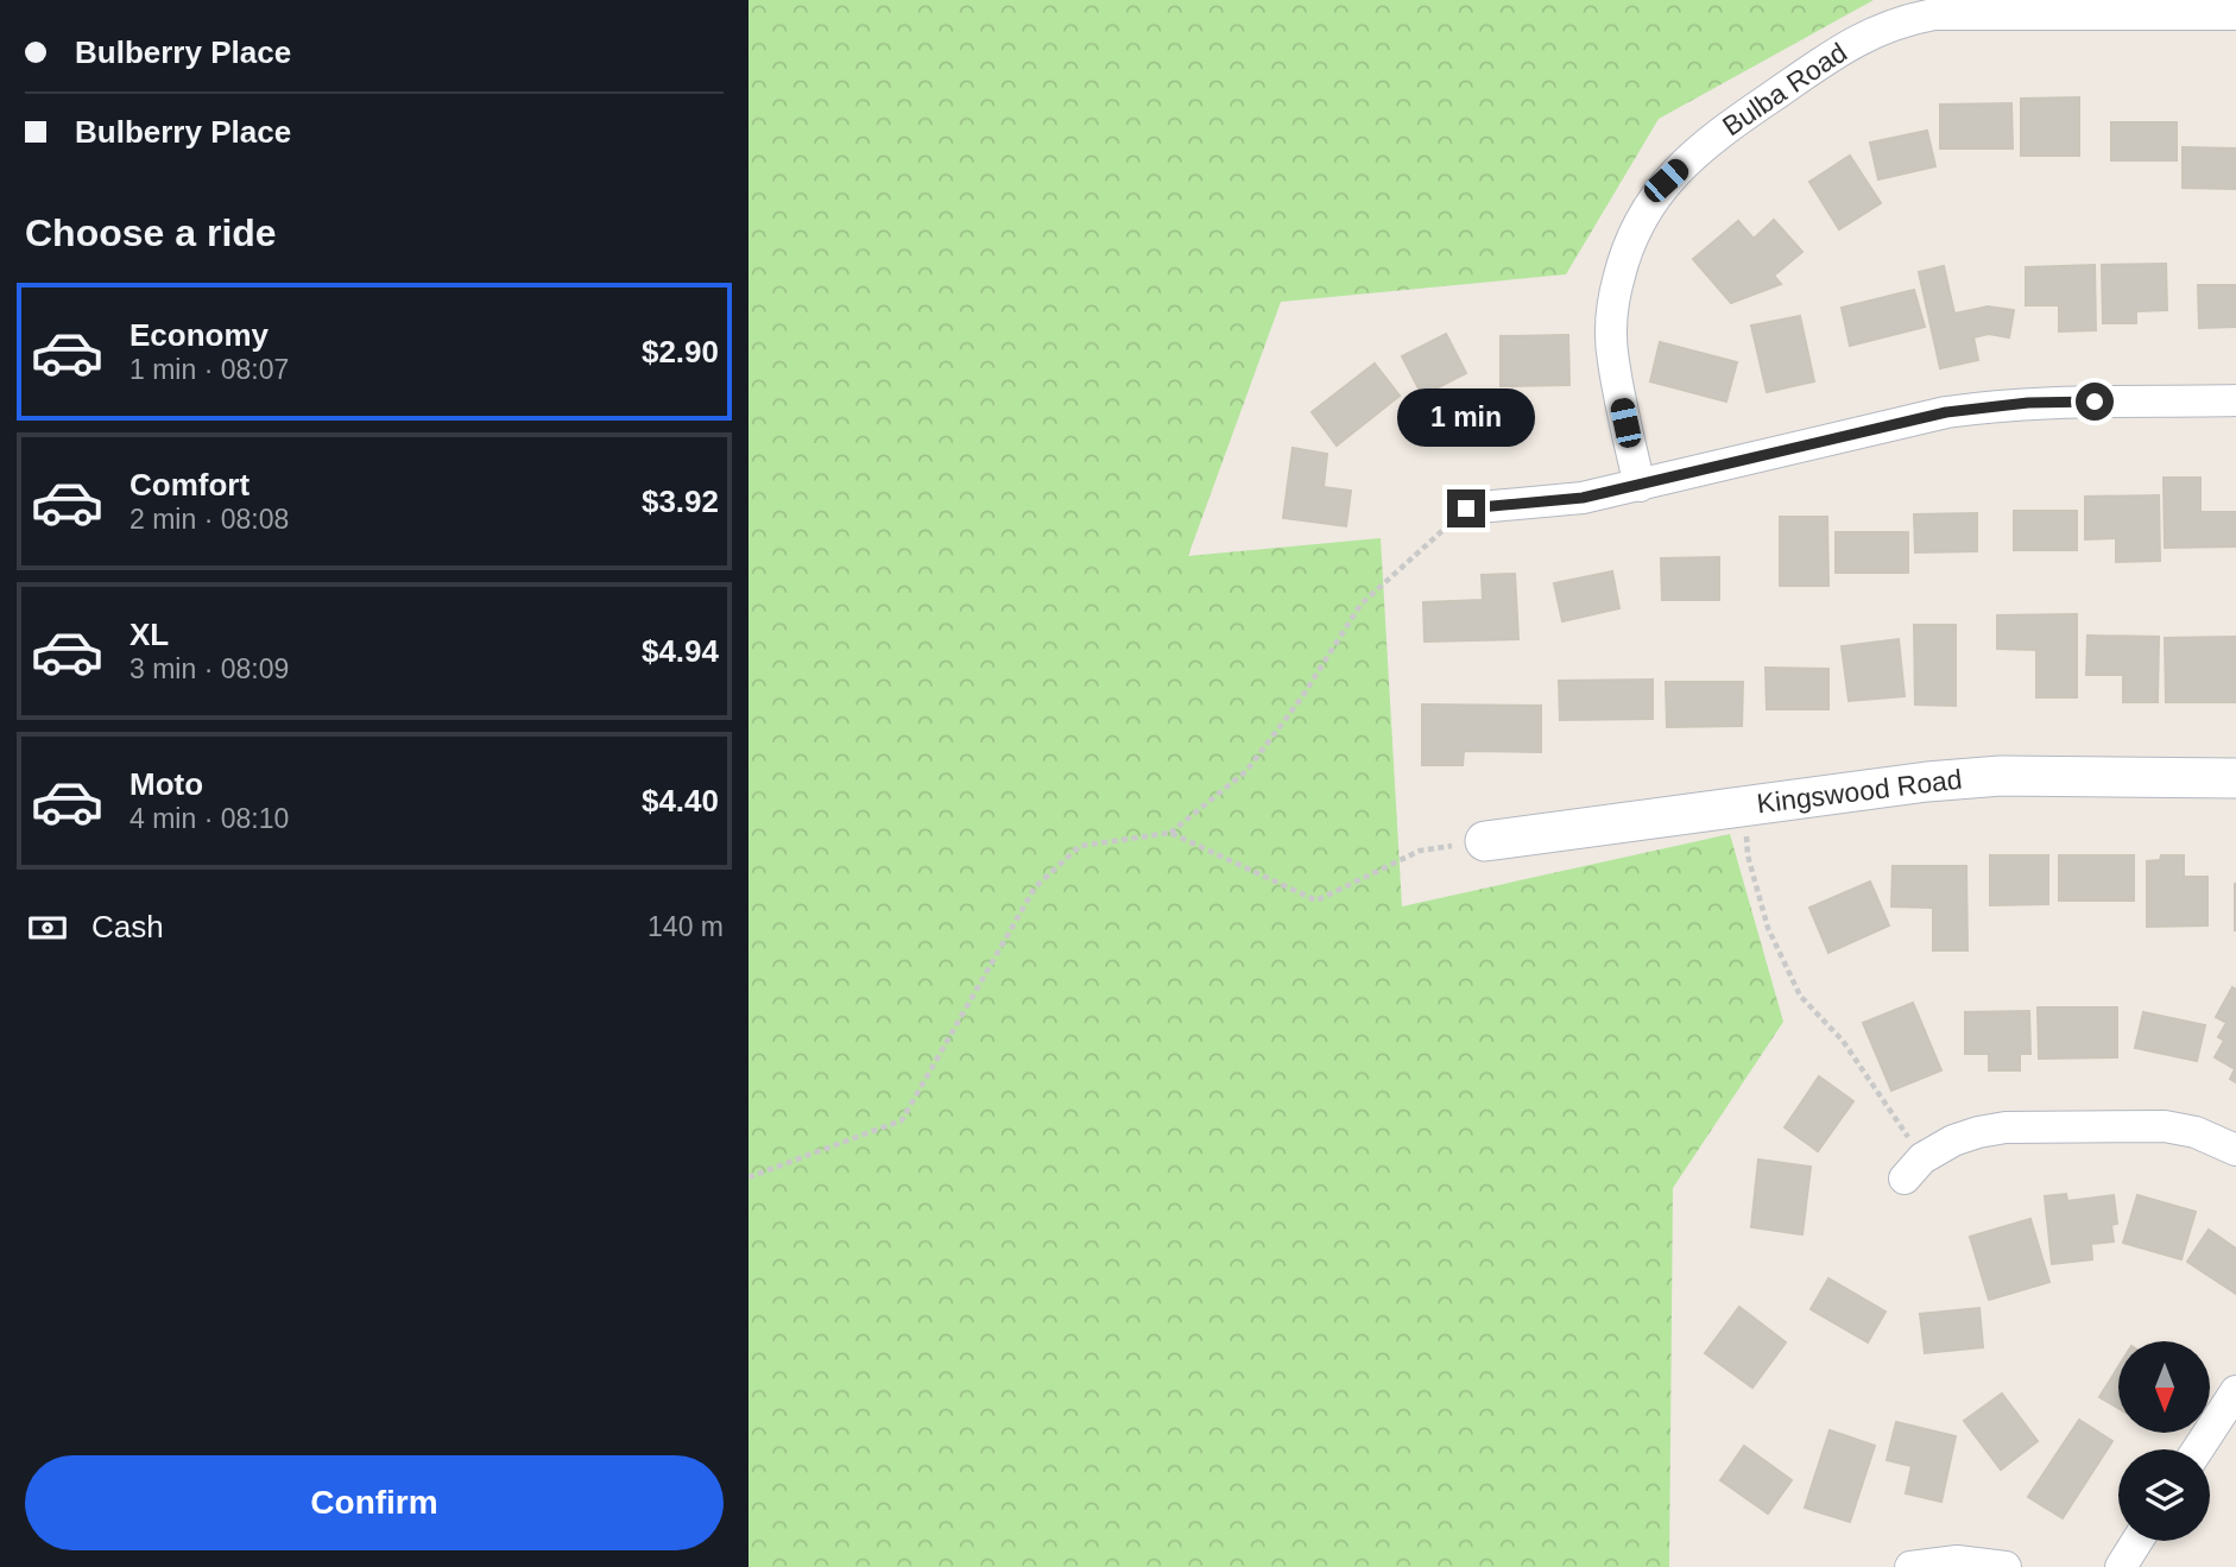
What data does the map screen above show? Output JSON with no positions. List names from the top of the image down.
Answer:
{
  "streets": {
    "street": ["Bulba Road", "Kingswood Road"]
  },
  "north": "bottom",
  "page": {
    "banner": ["Bulberry Place", "Bulberry Place"],
    "heading": "Choose a ride",
    "list": [
      {
        "name": "Economy",
        "note": "1 min · 08:07",
        "value": "$2.90"
      },
      {
        "name": "Comfort",
        "note": "2 min · 08:08",
        "value": "$3.92"
      },
      {
        "name": "XL",
        "note": "3 min · 08:09",
        "value": "$4.94"
      },
      {
        "name": "Moto",
        "note": "4 min · 08:10",
        "value": "$4.40"
      }
    ],
    "bubble": "1 min",
    "pay": ["Cash", "140 m"],
    "buttons": "Confirm"
  }
}
